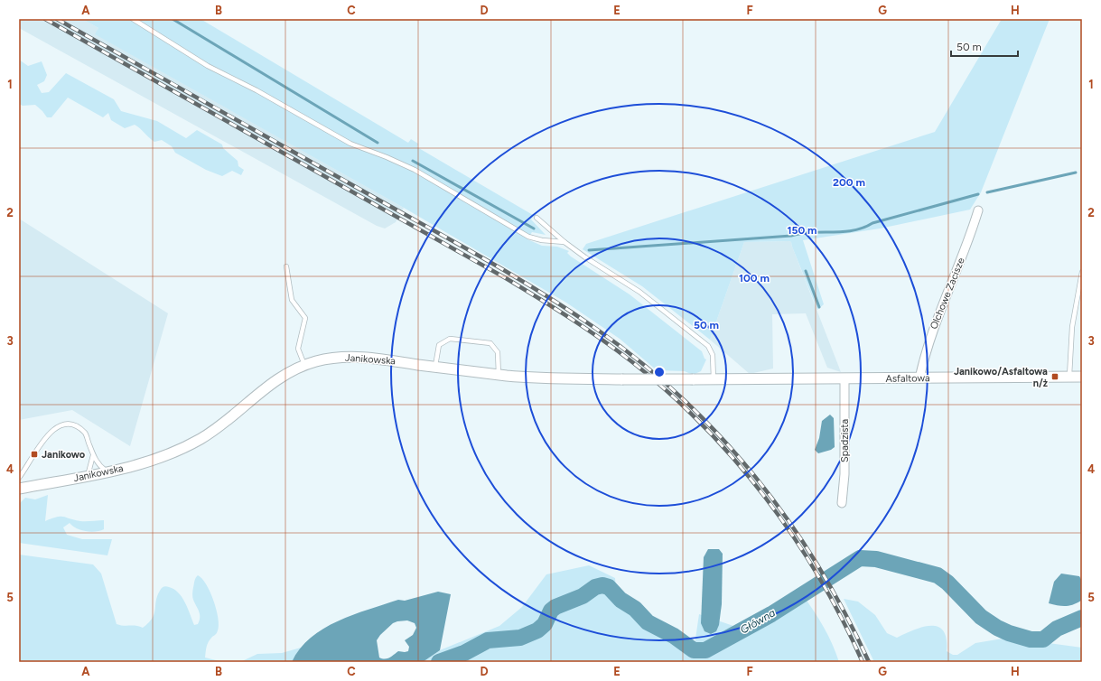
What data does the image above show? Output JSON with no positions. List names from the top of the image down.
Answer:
{
  "streets": {
    "street": [
      "Olchowe Zacisze",
      "Janikowska",
      "Asfaltowa",
      "Spadzista"
    ]
  },
  "crossings": [
    ["Olchowe Zacisze", "Asfaltowa"],
    ["Janikowska", "Asfaltowa"],
    ["Asfaltowa", "Spadzista"]
  ],
  "water": ["Główna"],
  "places": {
    "transit": ["Janikowo/Asfaltowa n/ż", "Janikowo"]
  },
  "scale_bar": "50 m",
  "grid": {
    "columns": [
      "A",
      "B",
      "C",
      "D",
      "E",
      "F",
      "G",
      "H"
    ],
    "rows": [
      "1",
      "2",
      "3",
      "4",
      "5"
    ]
  },
  "rings": [
    "200 m",
    "150 m",
    "100 m",
    "50 m"
  ]
}
